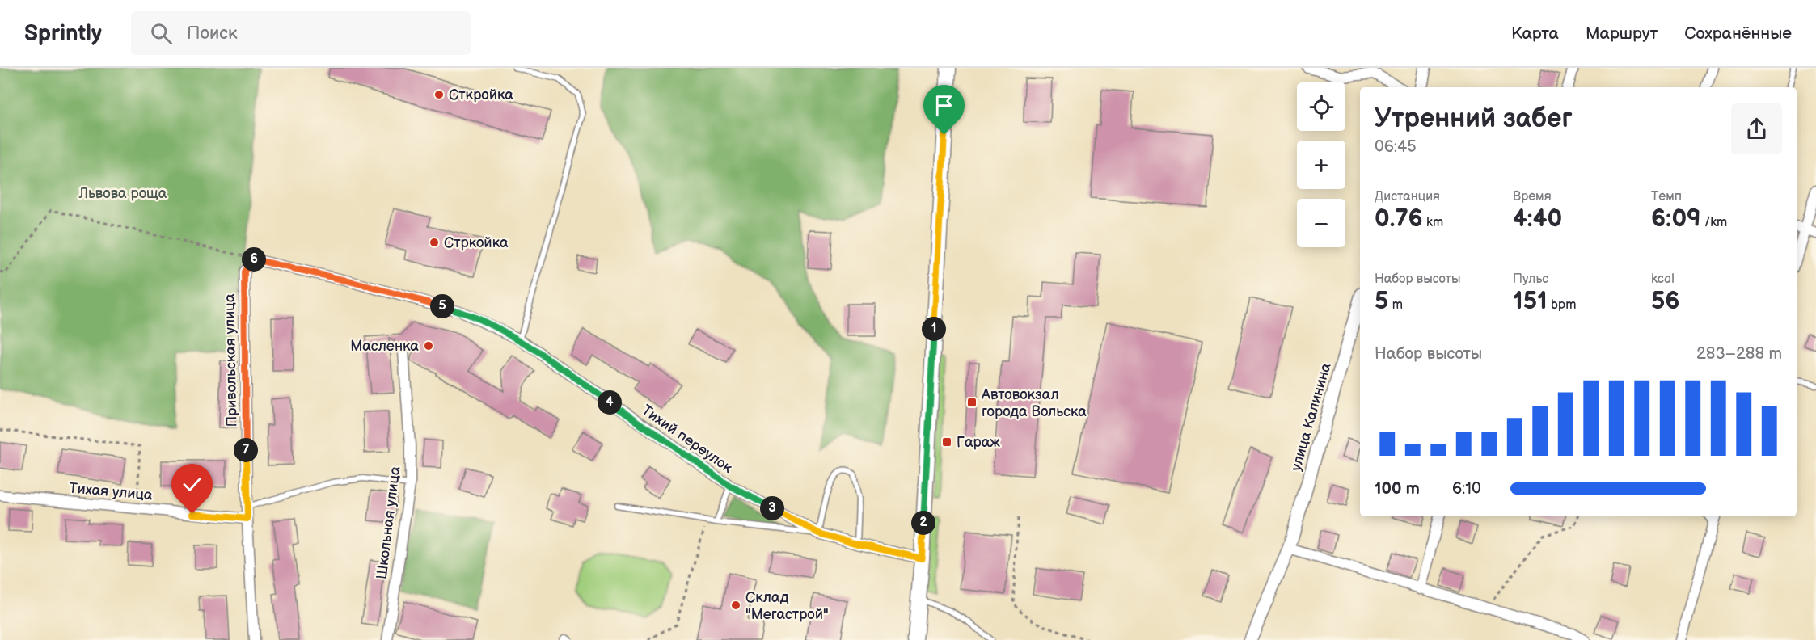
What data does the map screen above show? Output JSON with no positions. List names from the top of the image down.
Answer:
{
  "streets": {
    "street": [
      "Привольская улица",
      "улица Калинина",
      "Тихий переулок",
      "Тихая улица",
      "Школьная улица"
    ]
  },
  "crossings": [
    ["Привольская улица", "Тихий переулок"],
    ["Привольская улица", "Тихая улица"]
  ],
  "parks": ["Львова роща"],
  "places": {
    "other": [
      "Сткройка",
      "Стркойка",
      "Масленка",
      "Склад \"Мегастрой\""
    ],
    "transit": ["Автовокзал города Вольска", "Гараж"]
  },
  "page": {
    "header": "Sprintly",
    "search": "Поиск",
    "nav": ["Карта", "Маршрут", "Сохранённые"],
    "map_buttons": ["+", "−"],
    "heading": ["Утренний забег", "06:45"],
    "stats": [
      ["Дистанция", "0.76 km"],
      ["Время", "4:40"],
      ["Темп", "6:09 /km"],
      ["Набор высоты", "5 m"],
      ["Пульс", "151 bpm"],
      ["kcal", "56"]
    ],
    "pins": [
      "6",
      "5",
      "1",
      "4",
      "7",
      "3",
      "2"
    ],
    "chart": ["Набор высоты", "283–288 m"],
    "list": [
      {
        "name": "100 m",
        "note": "6:10"
      }
    ]
  }
}
